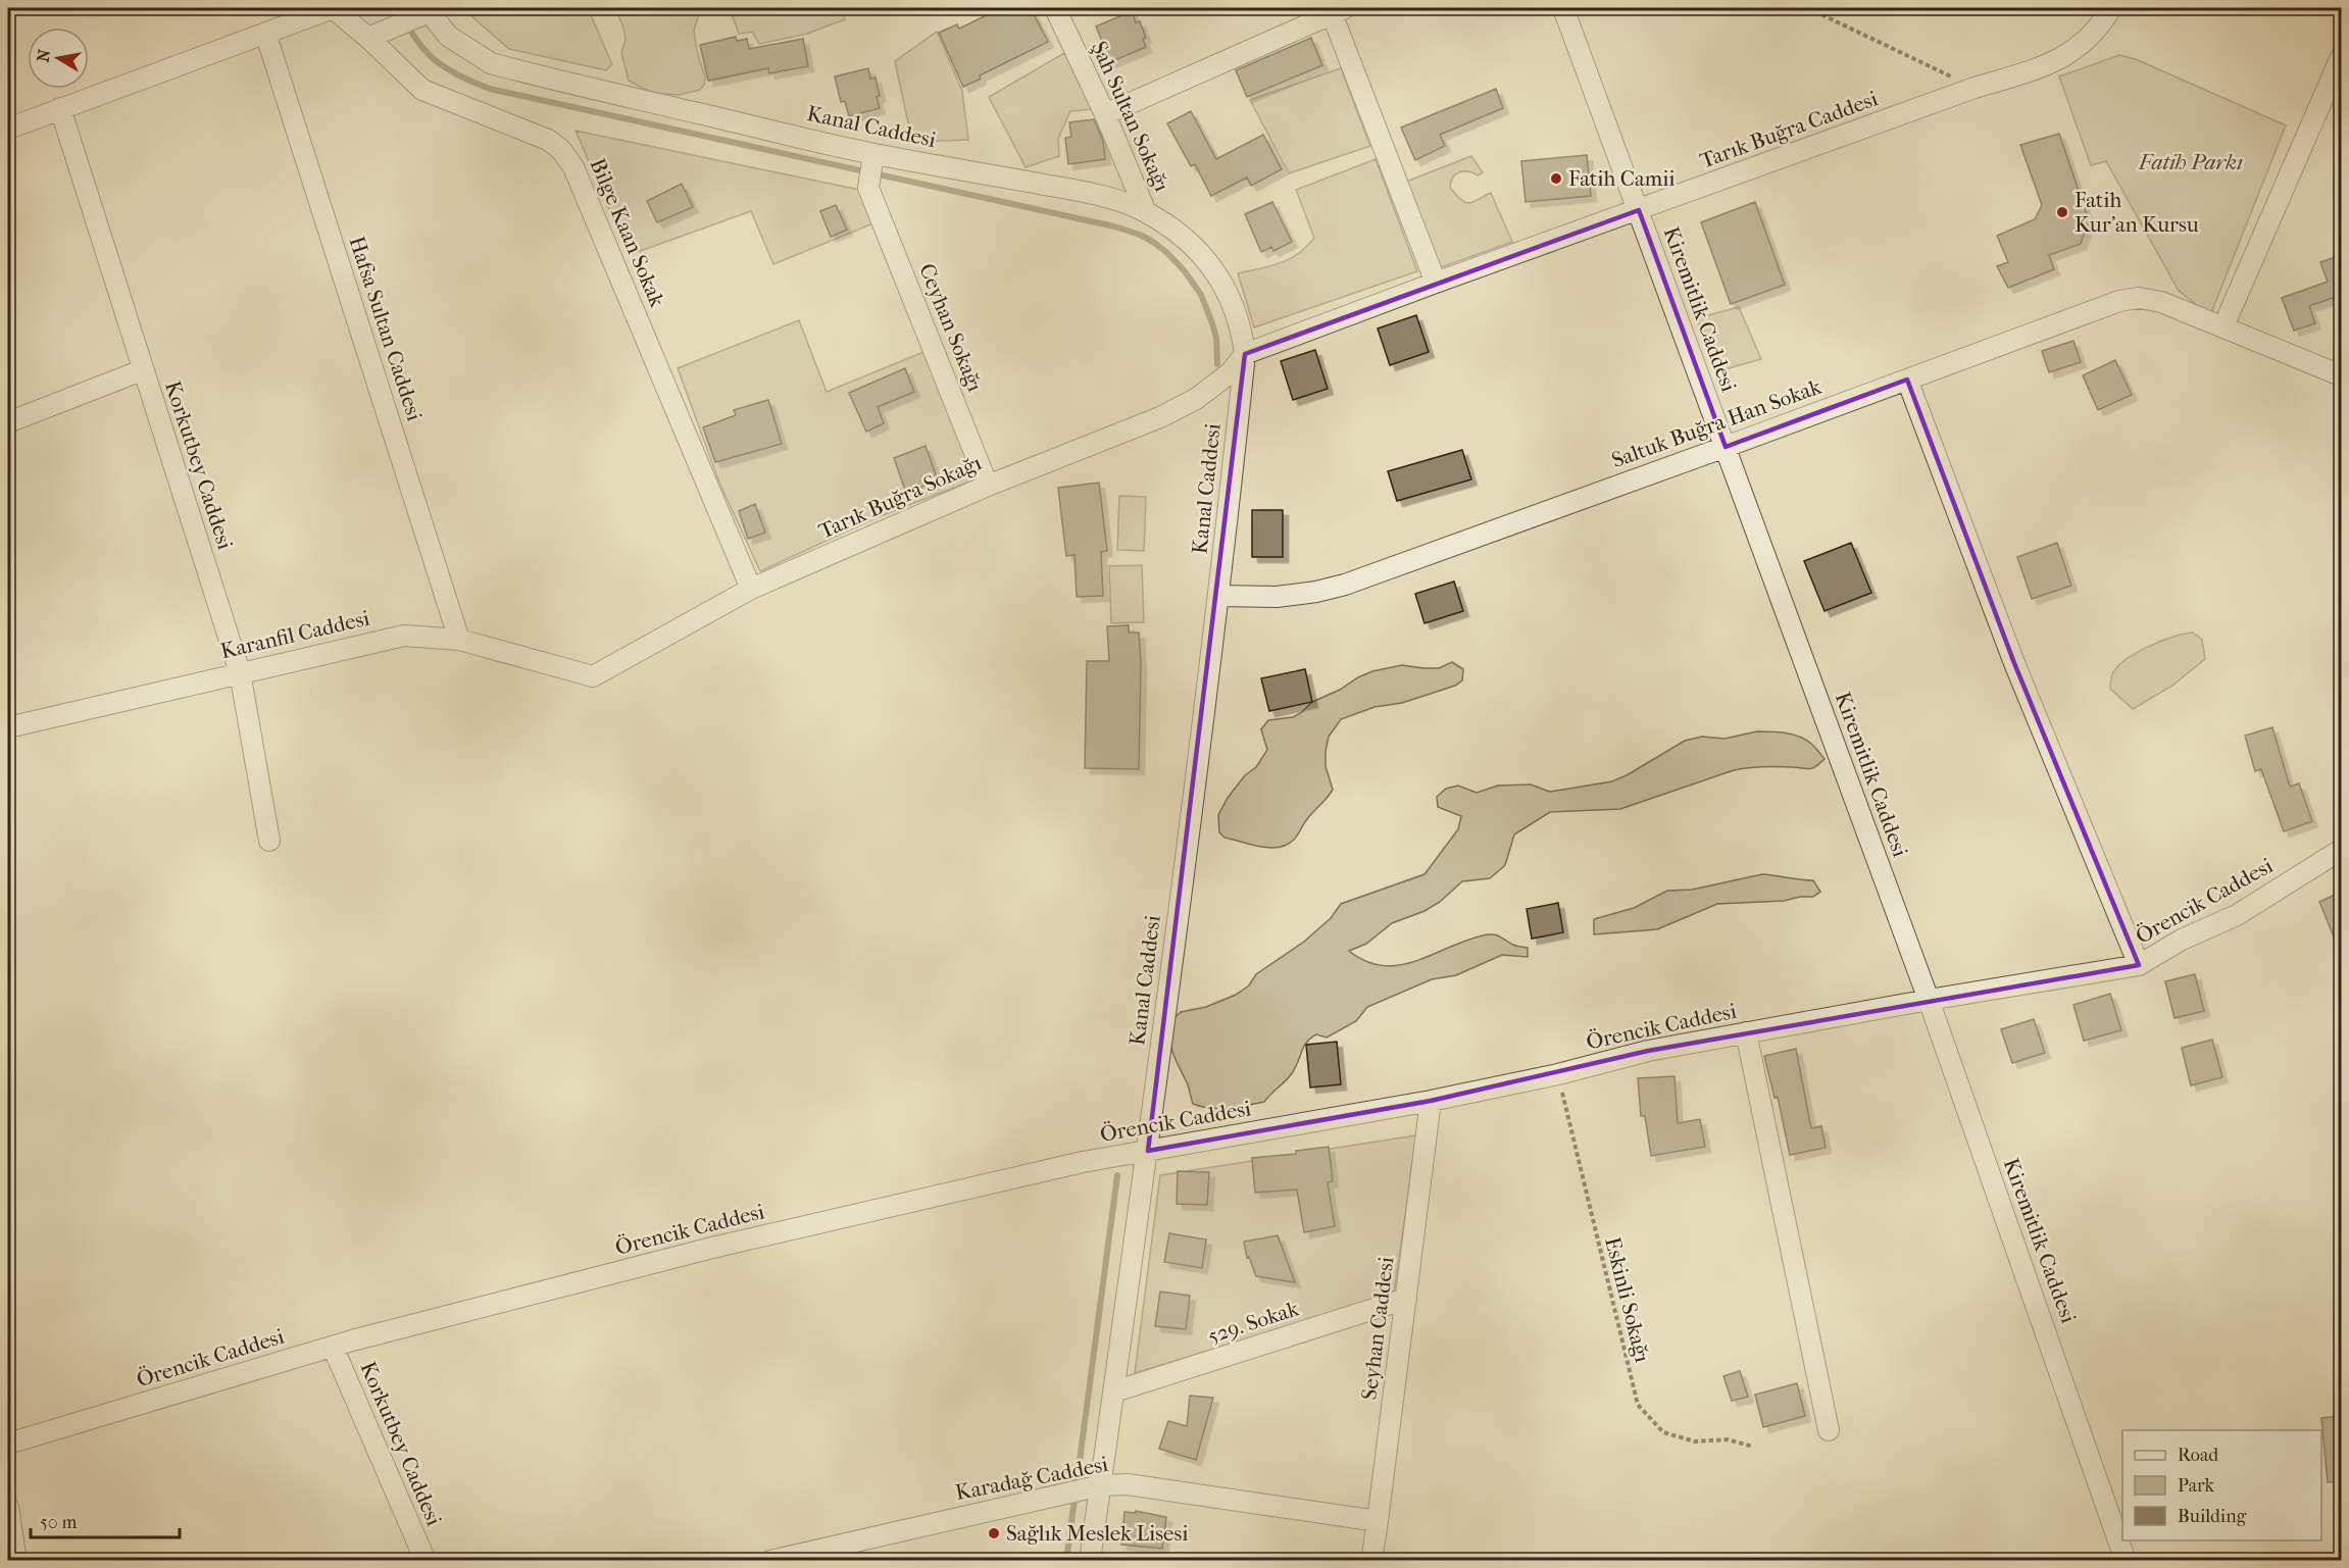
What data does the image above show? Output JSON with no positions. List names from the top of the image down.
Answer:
{
  "streets": {
    "street": [
      "Şah Sultan Sokağı",
      "Kanal Caddesi",
      "Tarık Buğra Caddesi",
      "Bilge Kaan Sokak",
      "Kiremitlik Caddesi",
      "Ceyhan Sokağı",
      "Hafsa Sultan Caddesi",
      "Saltuk Buğra Han Sokak",
      "Korkutbey Caddesi",
      "Tarık Buğra Sokağı",
      "Karanfil Caddesi",
      "Örencik Caddesi",
      "529. Sokak",
      "Seyhan Caddesi",
      "Karadağ Caddesi"
    ],
    "path": ["Eskinli Sokağı"]
  },
  "crossings": [
    ["Şah Sultan Sokağı", "Kanal Caddesi"],
    ["Kanal Caddesi", "Tarık Buğra Caddesi"],
    ["Kanal Caddesi", "Ceyhan Sokağı"],
    ["Kanal Caddesi", "Saltuk Buğra Han Sokak"],
    ["Kanal Caddesi", "Tarık Buğra Sokağı"],
    ["Kanal Caddesi", "Örencik Caddesi"],
    ["Kanal Caddesi", "529. Sokak"],
    ["Kanal Caddesi", "Karadağ Caddesi"],
    ["Tarık Buğra Caddesi", "Kiremitlik Caddesi"],
    ["Tarık Buğra Caddesi", "Tarık Buğra Sokağı"],
    ["Bilge Kaan Sokak", "Tarık Buğra Sokağı"],
    ["Kiremitlik Caddesi", "Saltuk Buğra Han Sokak"],
    ["Kiremitlik Caddesi", "Örencik Caddesi"],
    ["Ceyhan Sokağı", "Tarık Buğra Sokağı"],
    ["Hafsa Sultan Caddesi", "Karanfil Caddesi"],
    ["Korkutbey Caddesi", "Karanfil Caddesi"],
    ["Korkutbey Caddesi", "Örencik Caddesi"],
    ["Tarık Buğra Sokağı", "Karanfil Caddesi"],
    ["Örencik Caddesi", "Eskinli Sokağı"],
    ["Örencik Caddesi", "Seyhan Caddesi"],
    ["529. Sokak", "Seyhan Caddesi"],
    ["Seyhan Caddesi", "Karadağ Caddesi"]
  ],
  "parks": ["Fatih Parkı"],
  "places": ["Fatih Camii", "Fatih Kur'an Kursu", "Sağlık Meslek Lisesi"],
  "legend": ["Road", "Park", "Building"],
  "scale_bar": "50 m",
  "north": "left"
}
